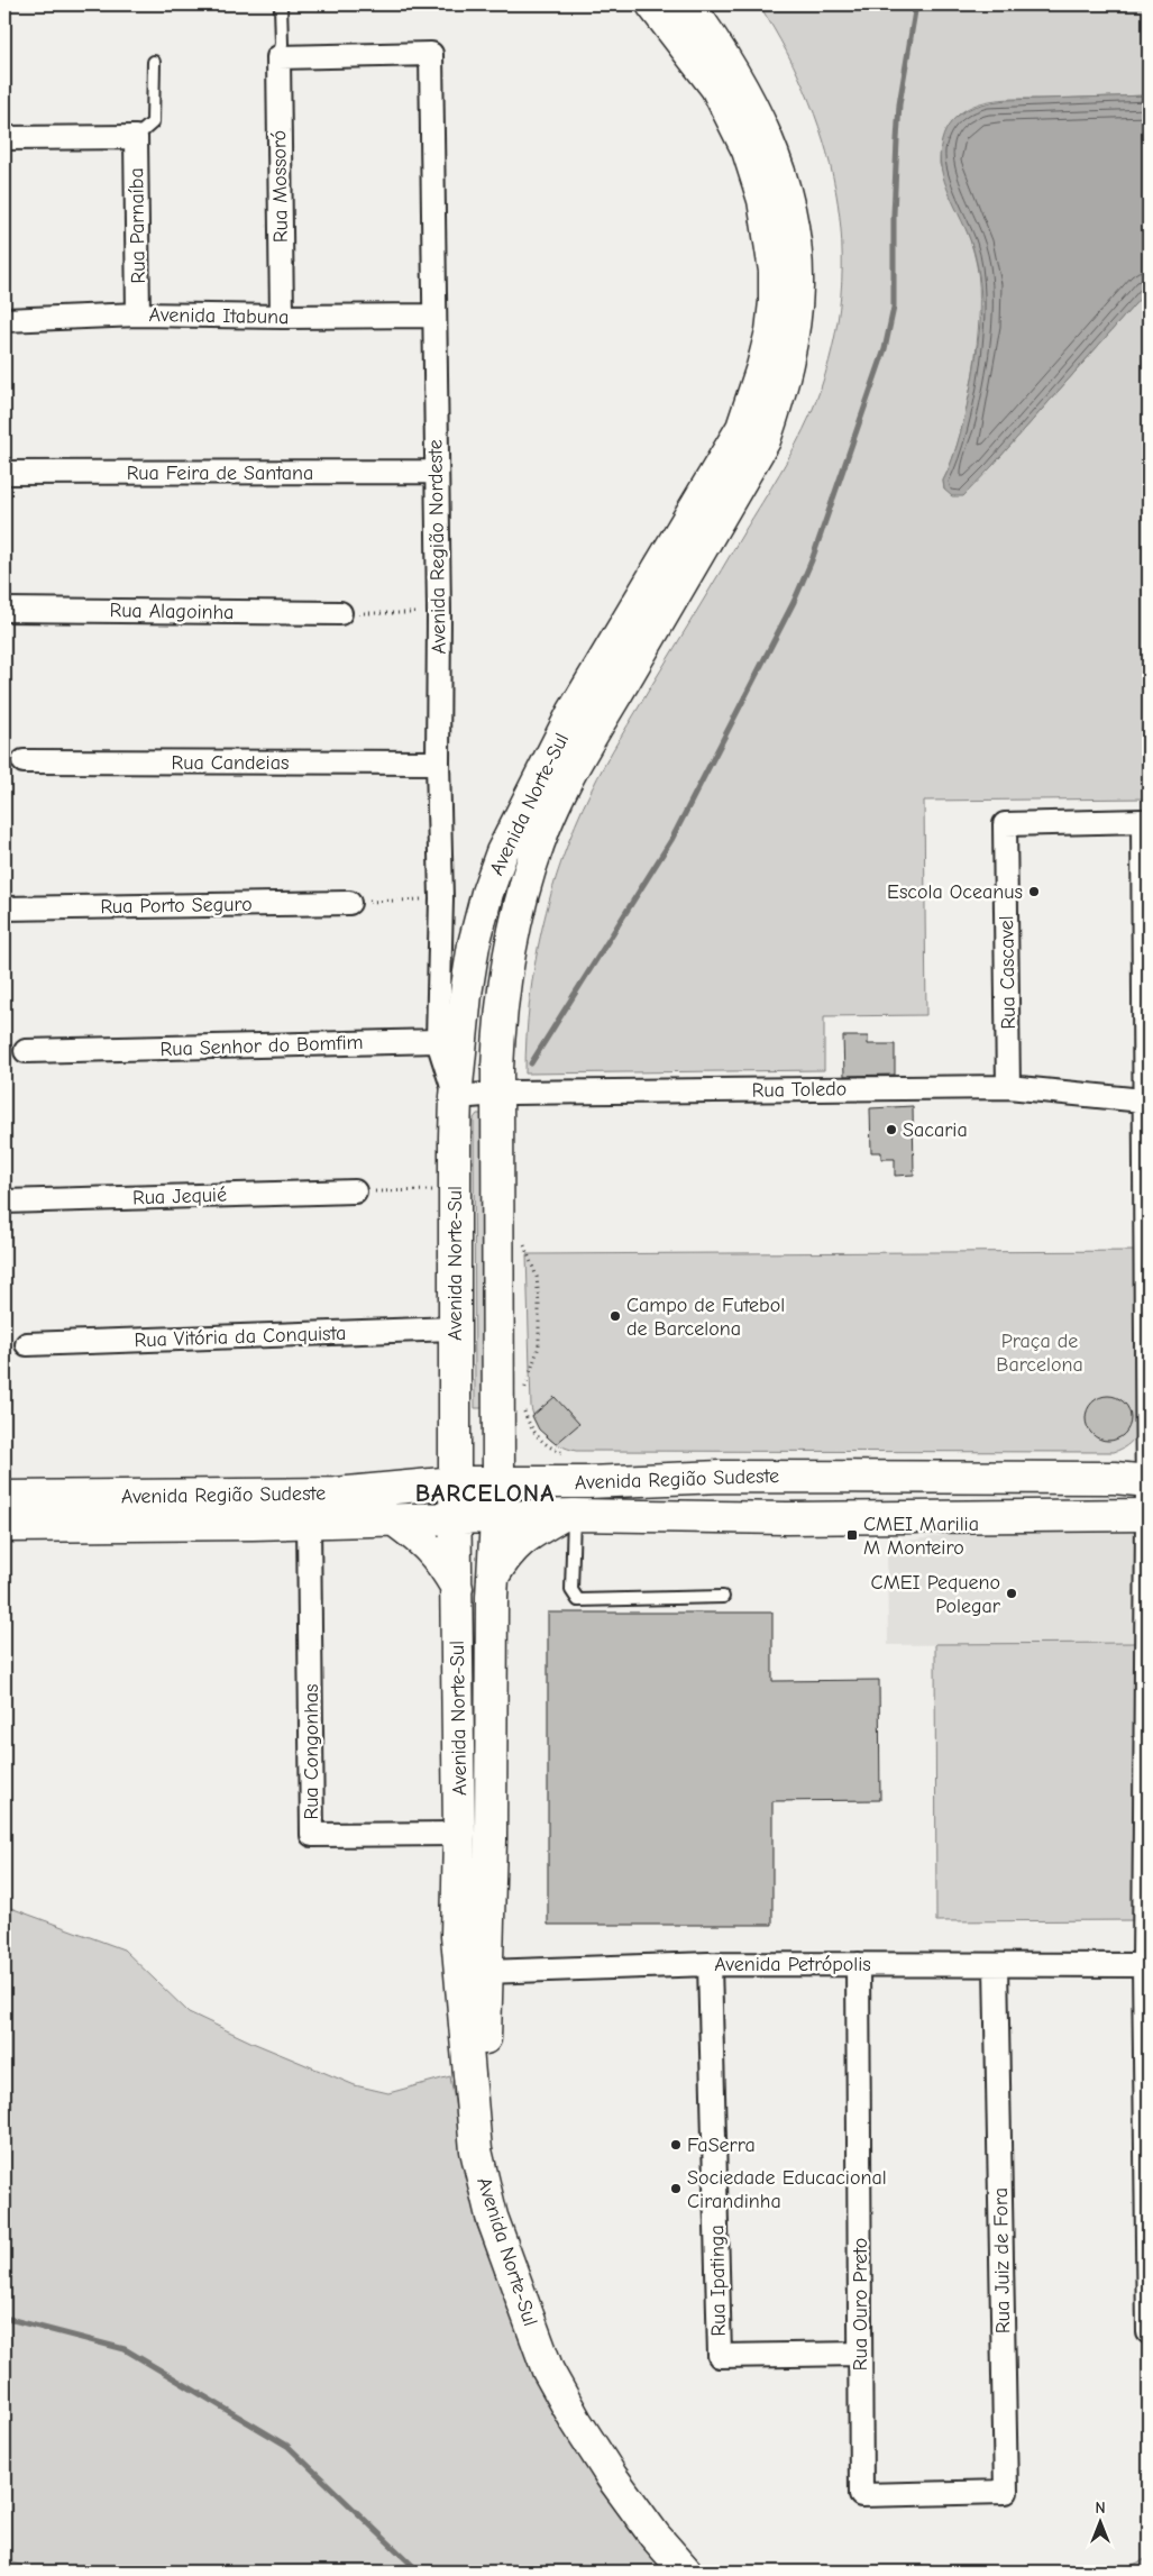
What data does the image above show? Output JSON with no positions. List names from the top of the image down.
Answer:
{
  "streets": {
    "main road": ["Avenida Norte-Sul", "Avenida Região Sudeste"],
    "street": [
      "Rua Mossoró",
      "Rua Parnaíba",
      "Avenida Itabuna",
      "Rua Feira de Santana",
      "Avenida Região Nordeste",
      "Rua Alagoinha",
      "Rua Candeias",
      "Rua Porto Seguro",
      "Rua Cascavel",
      "Rua Senhor do Bomfim",
      "Rua Toledo",
      "Rua Jequié",
      "Rua Vitória da Conquista",
      "Rua Congonhas",
      "Avenida Petrópolis",
      "Rua Juiz de Fora",
      "Rua Ipatinga",
      "Rua Ouro Preto"
    ]
  },
  "crossings": [
    ["Rua Mossoró", "Avenida Itabuna"],
    ["Rua Mossoró", "Avenida Região Nordeste"],
    ["Rua Parnaíba", "Avenida Itabuna"],
    ["Avenida Itabuna", "Avenida Região Nordeste"],
    ["Rua Feira de Santana", "Avenida Região Nordeste"],
    ["Avenida Região Nordeste", "Rua Candeias"],
    ["Avenida Região Nordeste", "Rua Senhor do Bomfim"],
    ["Avenida Norte-Sul", "Rua Toledo"],
    ["Avenida Norte-Sul", "Rua Vitória da Conquista"],
    ["Avenida Norte-Sul", "Avenida Região Sudeste"],
    ["Avenida Norte-Sul", "Rua Congonhas"],
    ["Avenida Norte-Sul", "Avenida Petrópolis"],
    ["Rua Cascavel", "Rua Toledo"],
    ["Avenida Região Sudeste", "Rua Congonhas"],
    ["Avenida Petrópolis", "Rua Juiz de Fora"],
    ["Avenida Petrópolis", "Rua Ipatinga"],
    ["Avenida Petrópolis", "Rua Ouro Preto"],
    ["Rua Juiz de Fora", "Rua Ouro Preto"],
    ["Rua Ipatinga", "Rua Ouro Preto"]
  ],
  "districts": ["BARCELONA"],
  "parks": ["Praça de Barcelona"],
  "places": {
    "other": [
      "Escola Oceanus",
      "Sacaria",
      "Campo de Futebol de Barcelona",
      "CMEI Pequeno Polegar",
      "FaSerra",
      "Sociedade Educacional Cirandinha"
    ],
    "transit": ["CMEI Marilia M Monteiro"]
  },
  "north": "top"
}
